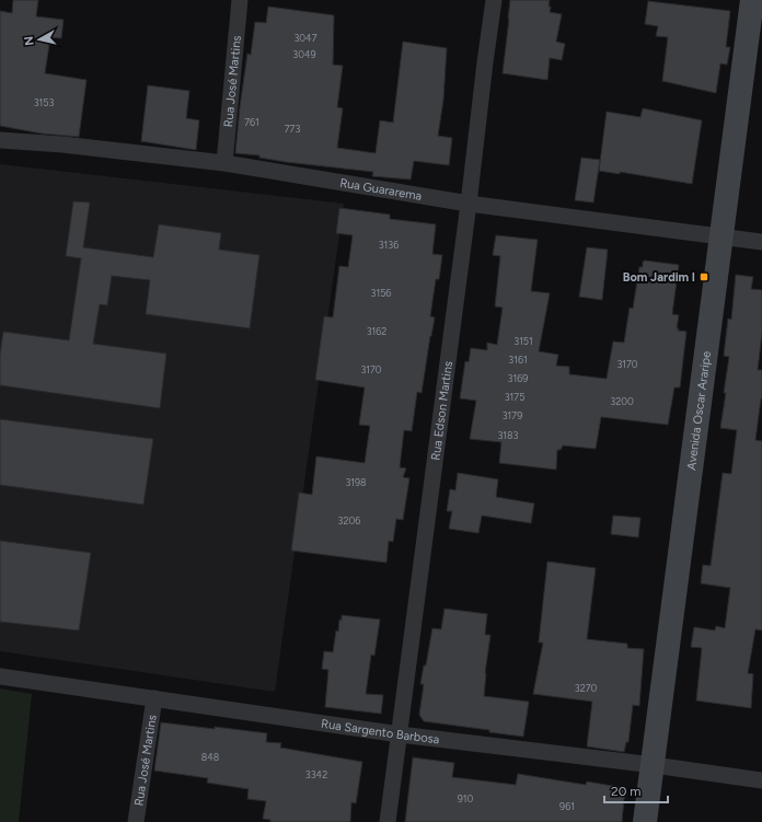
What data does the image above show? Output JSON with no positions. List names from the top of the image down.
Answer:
{
  "streets": {
    "street": [
      "Rua José Martins",
      "Rua Guararema",
      "Rua Edson Martins",
      "Avenida Oscar Araripe",
      "Rua Sargento Barbosa"
    ]
  },
  "crossings": [
    ["Rua José Martins", "Rua Guararema"],
    ["Rua José Martins", "Rua Sargento Barbosa"],
    ["Rua Guararema", "Rua Edson Martins"],
    ["Rua Guararema", "Avenida Oscar Araripe"],
    ["Rua Edson Martins", "Rua Sargento Barbosa"],
    ["Avenida Oscar Araripe", "Rua Sargento Barbosa"]
  ],
  "places": {
    "transit": ["Bom Jardim I"]
  },
  "house_numbers": [
    "3047",
    "3049",
    "3153",
    "761",
    "773",
    "3136",
    "3156",
    "3162",
    "3151",
    "3161",
    "3170",
    "3170",
    "3169",
    "3175",
    "3200",
    "3179",
    "3183",
    "3198",
    "3206",
    "3270",
    "848",
    "3342",
    "910",
    "961"
  ],
  "scale_bar": "20 m",
  "north": "left"
}
